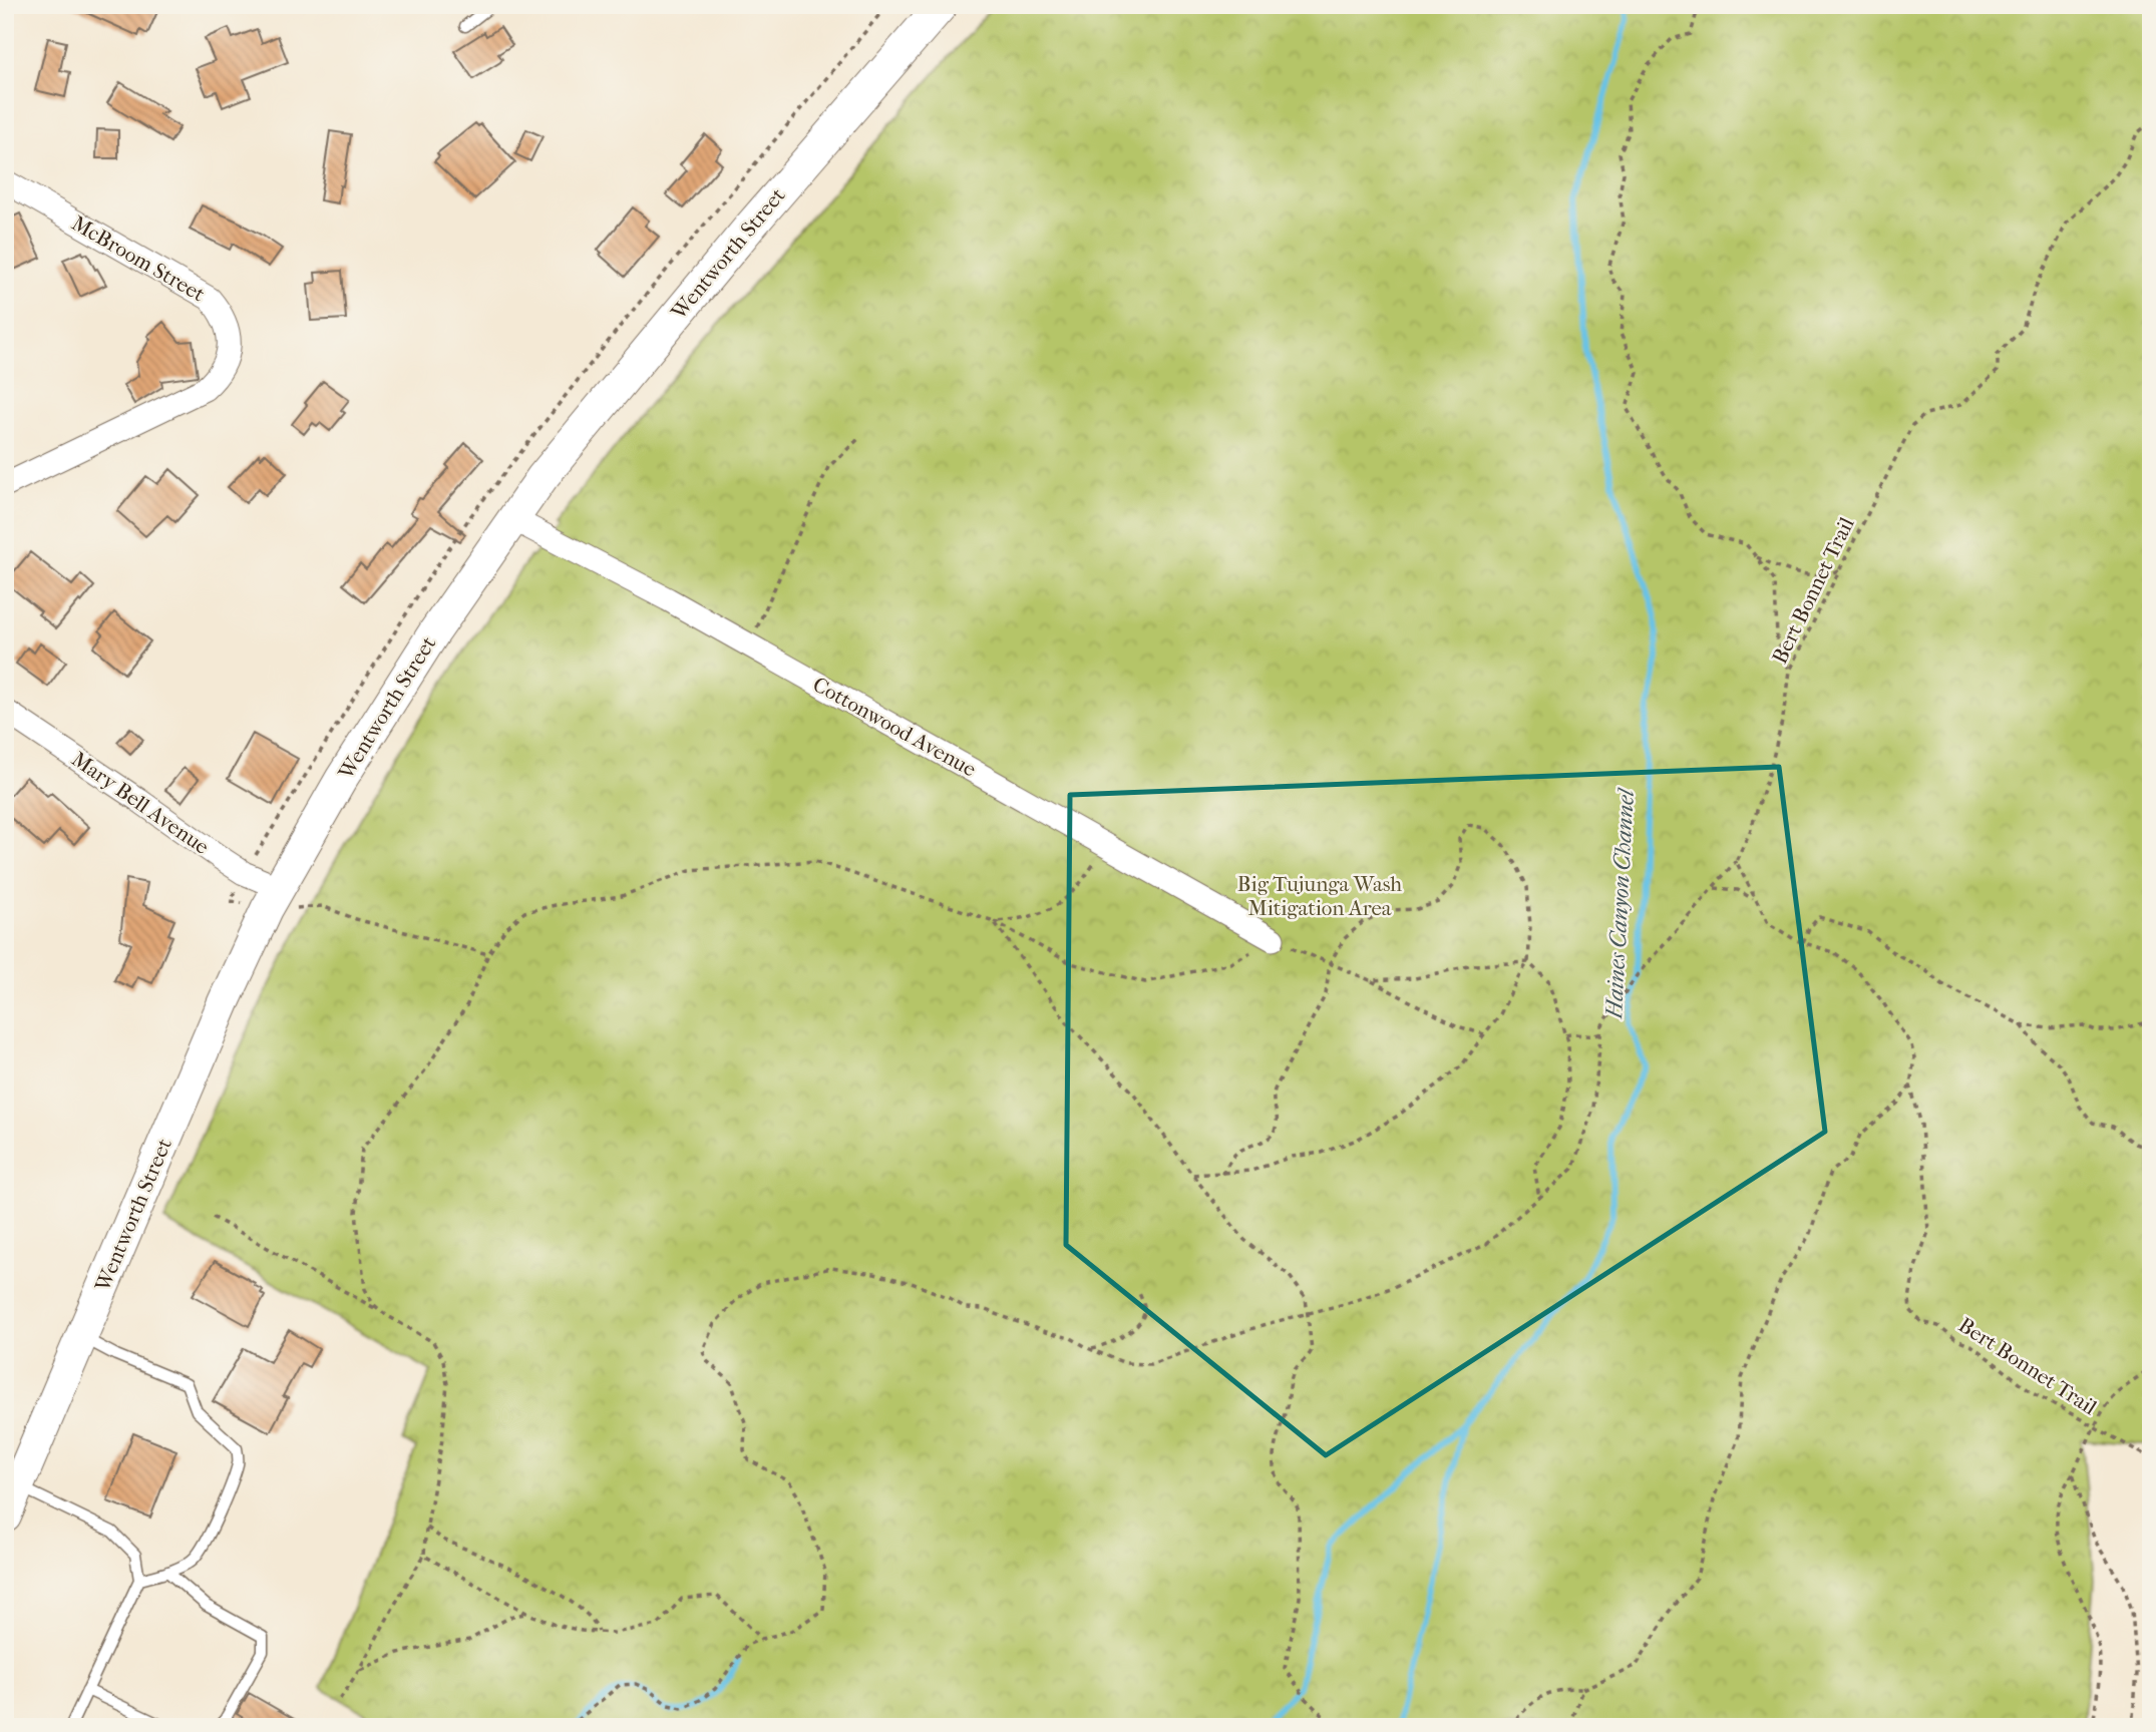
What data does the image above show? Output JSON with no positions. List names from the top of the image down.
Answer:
{
  "streets": {
    "main road": ["Wentworth Street"],
    "street": ["McBroom Street", "Cottonwood Avenue", "Mary Bell Avenue"],
    "path": ["Bert Bonnet Trail"]
  },
  "crossings": [
    ["Wentworth Street", "Cottonwood Avenue"],
    ["Wentworth Street", "Mary Bell Avenue"]
  ],
  "water": ["Haines Canyon Channel"],
  "parks": ["Big Tujunga Wash Mitigation Area"]
}
